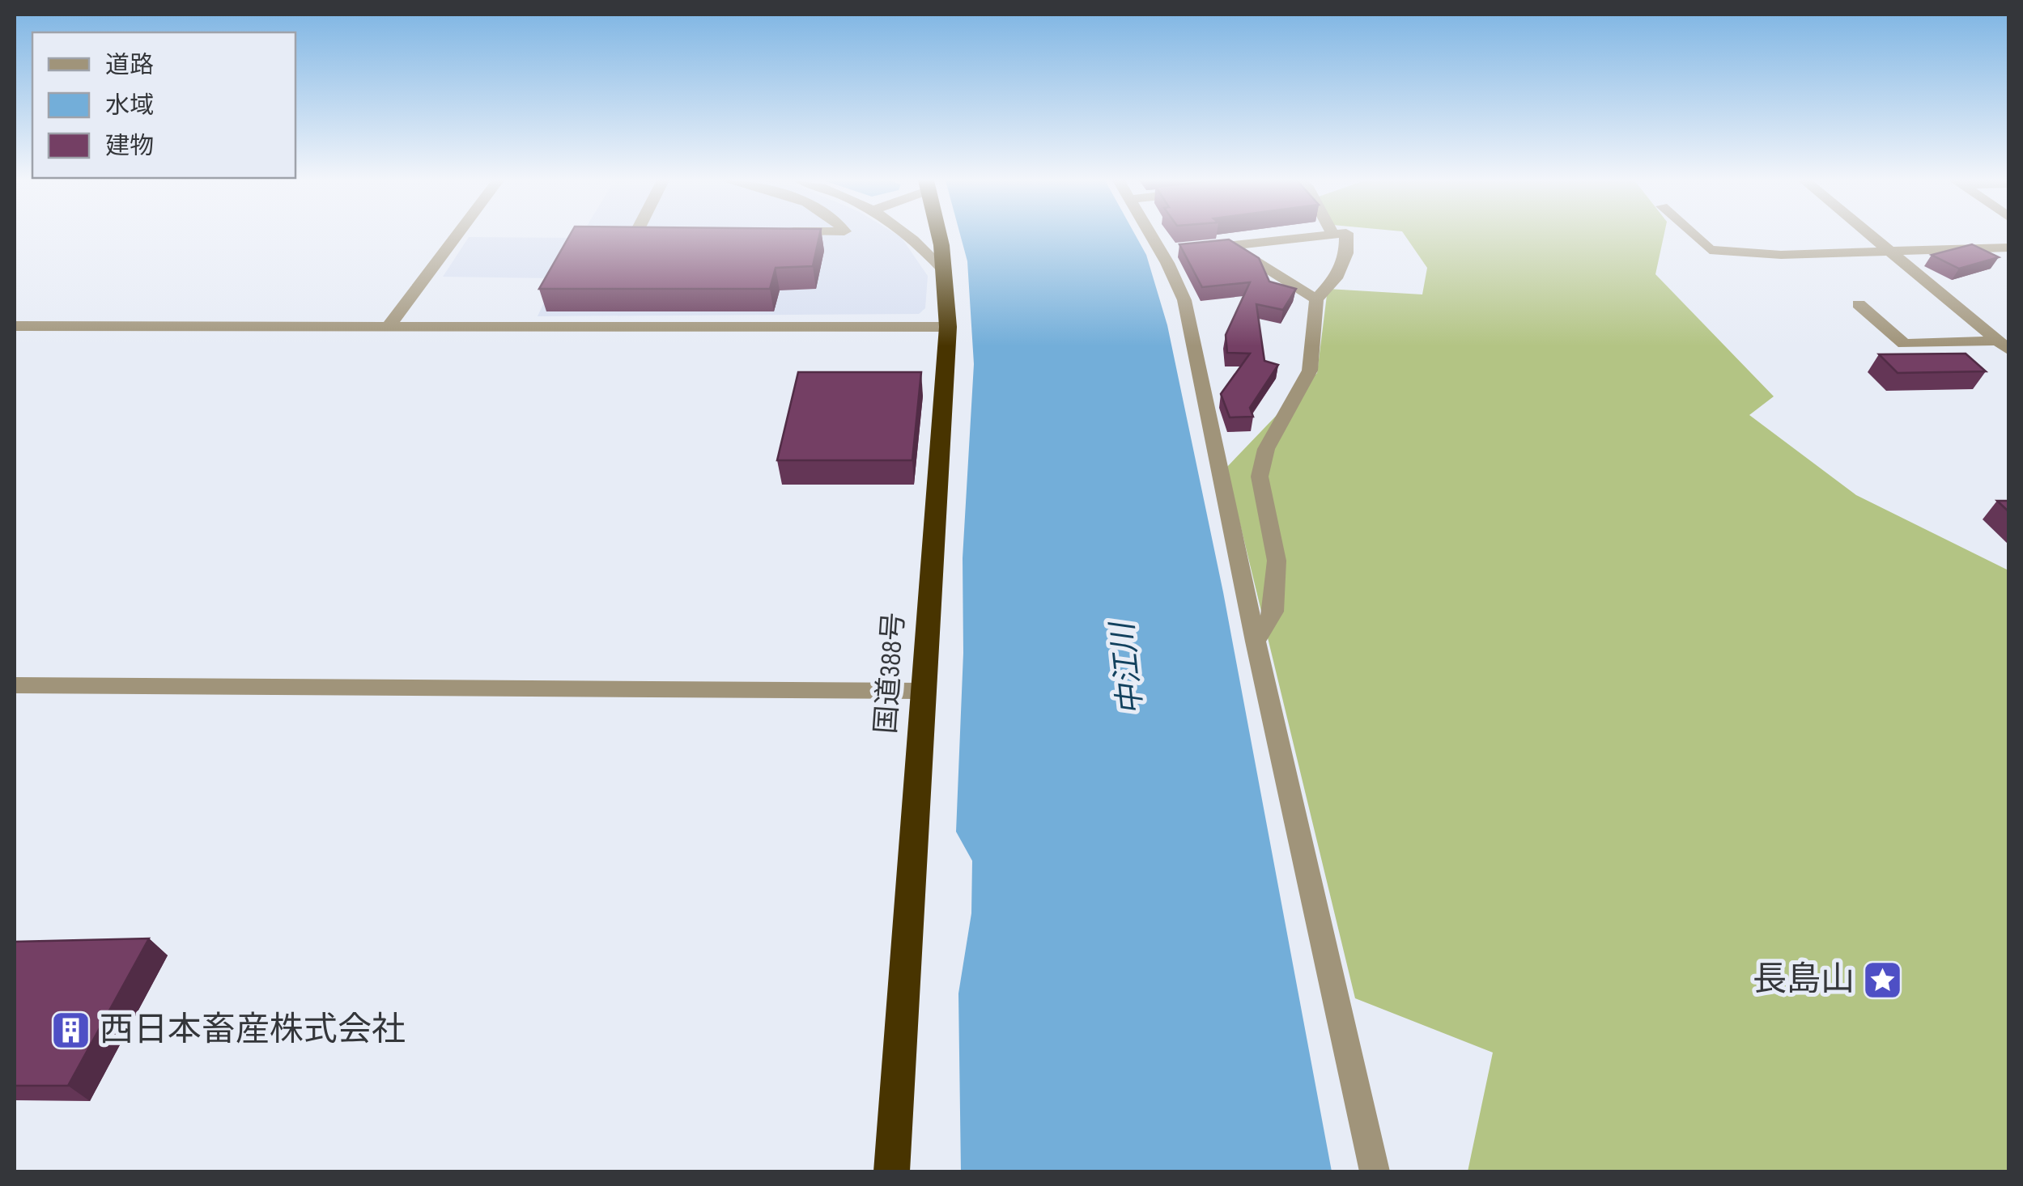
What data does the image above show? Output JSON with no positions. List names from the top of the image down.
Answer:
{
  "streets": {
    "highway": ["国道388号"]
  },
  "water": ["中江川"],
  "places": {
    "place": ["長島山"],
    "building": ["西日本畜産株式会社"]
  },
  "legend": ["道路", "水域", "建物"]
}
